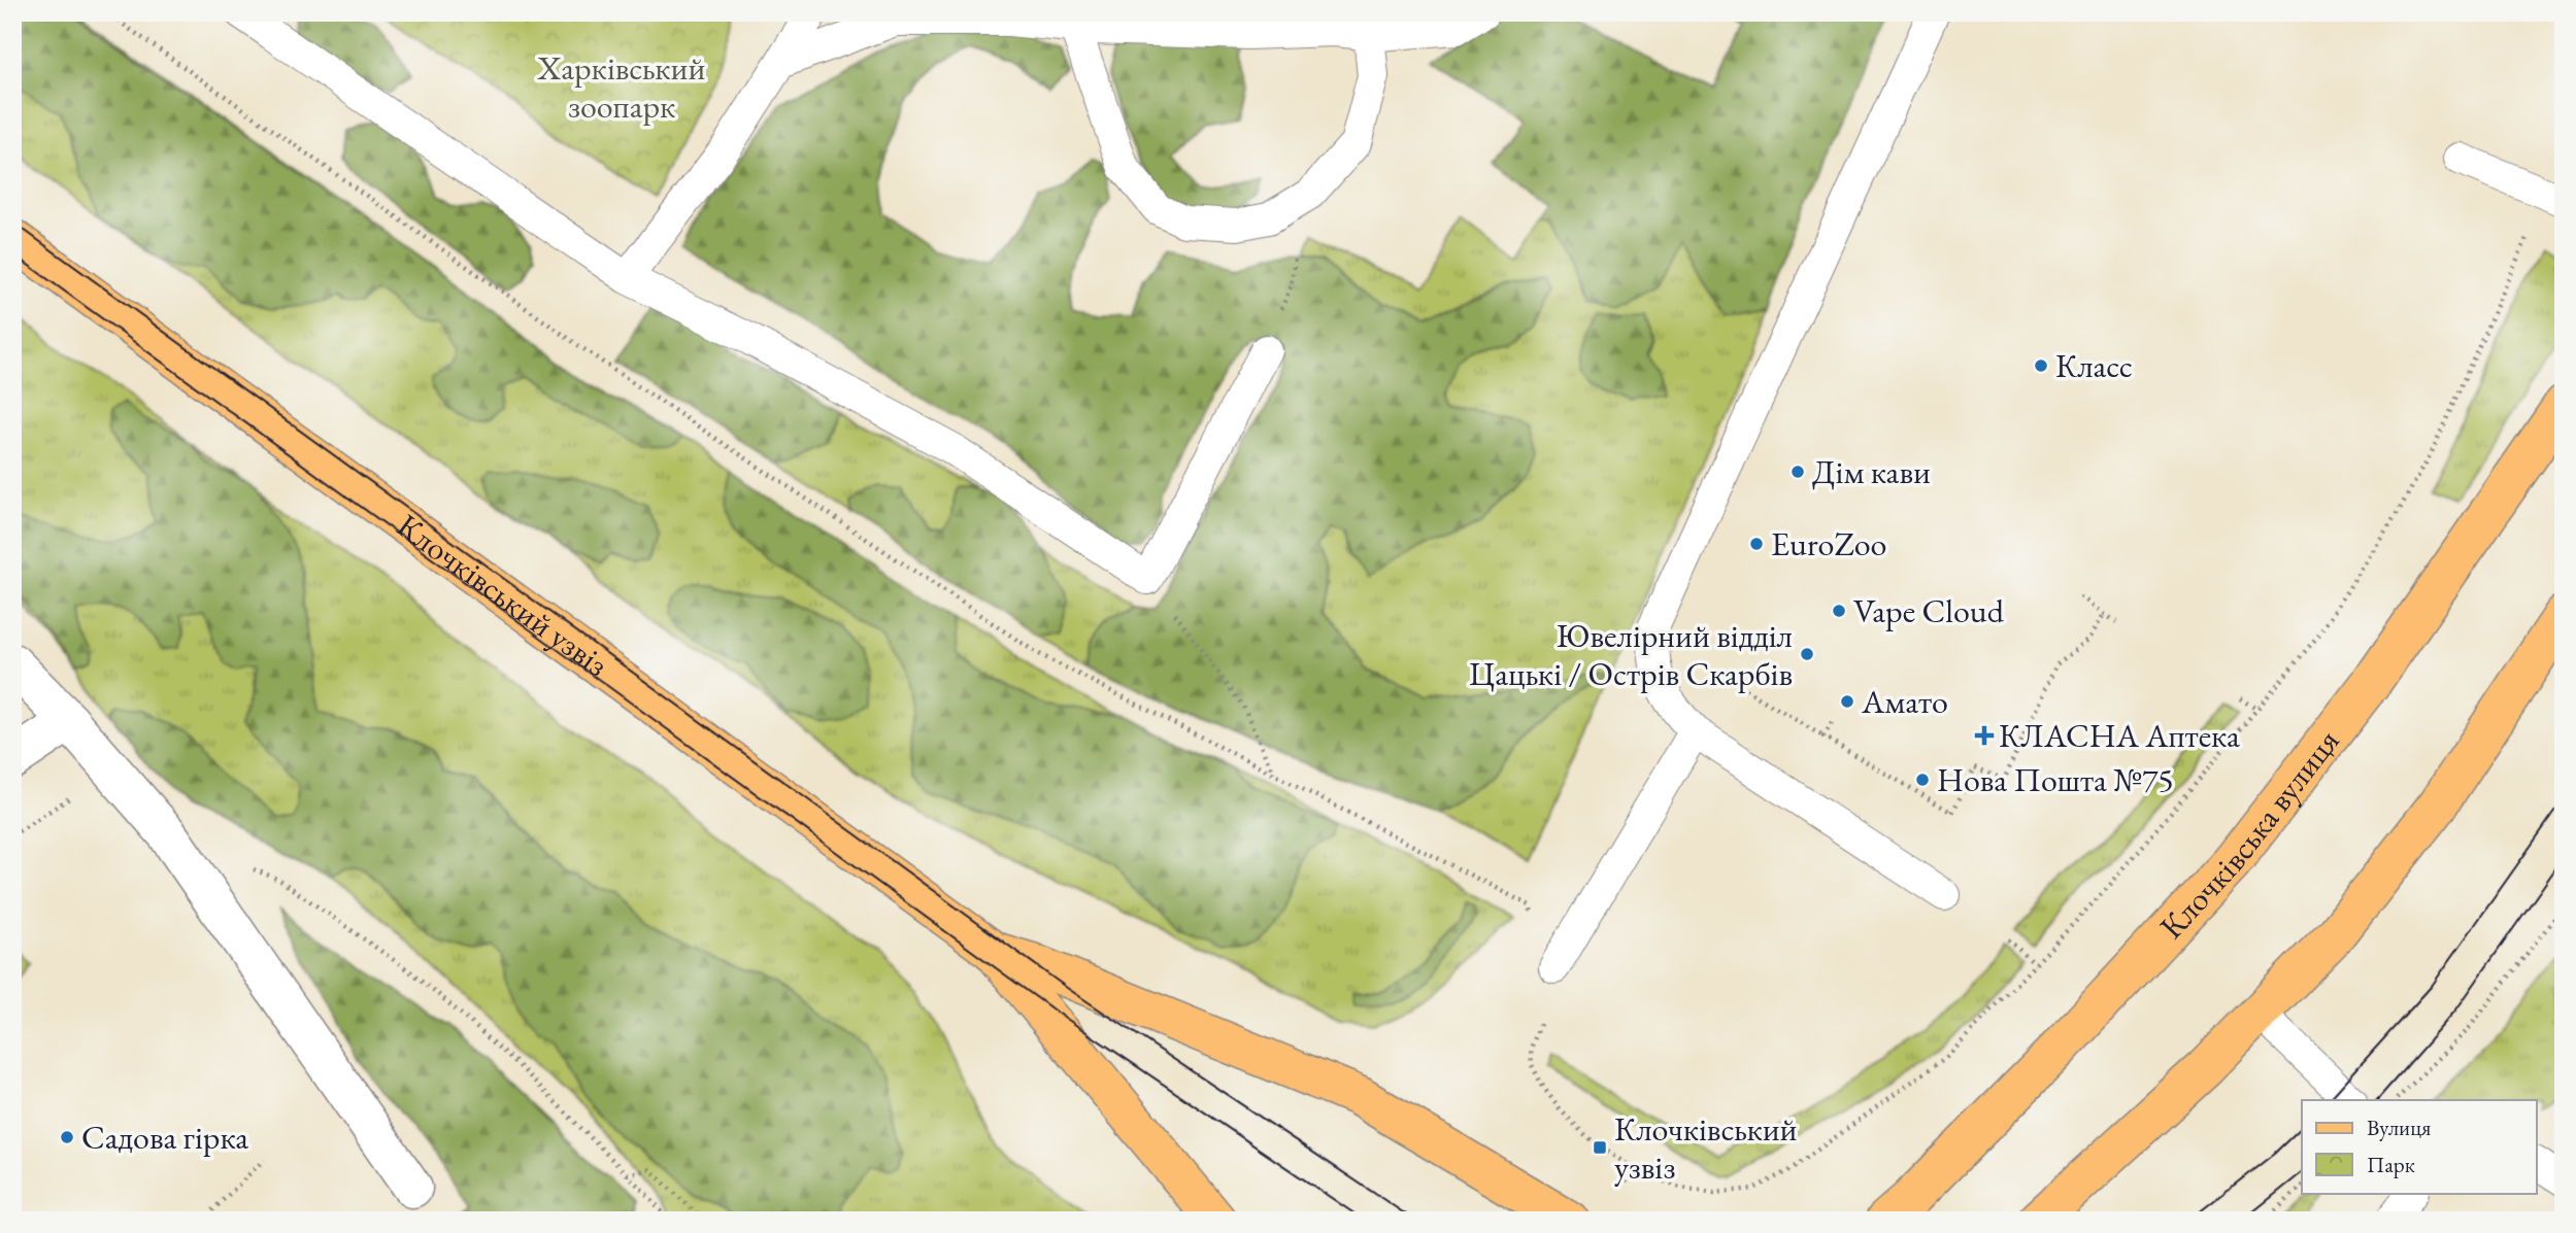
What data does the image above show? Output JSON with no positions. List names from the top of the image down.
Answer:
{
  "streets": {
    "main road": ["Клочківський узвіз", "Клочківська вулиця"]
  },
  "parks": ["Харківський зоопарк"],
  "places": {
    "other": [
      "Класс",
      "Дім кави",
      "EuroZoo",
      "Vape Cloud",
      "Ювелірний відділ Цацькі / Острів Скарбів",
      "Амато",
      "Нова Пошта №75",
      "Садова гірка"
    ],
    "health": ["КЛАСНА Аптека"],
    "transit": ["Клочківський узвіз"]
  },
  "legend": ["Вулиця", "Парк"]
}
